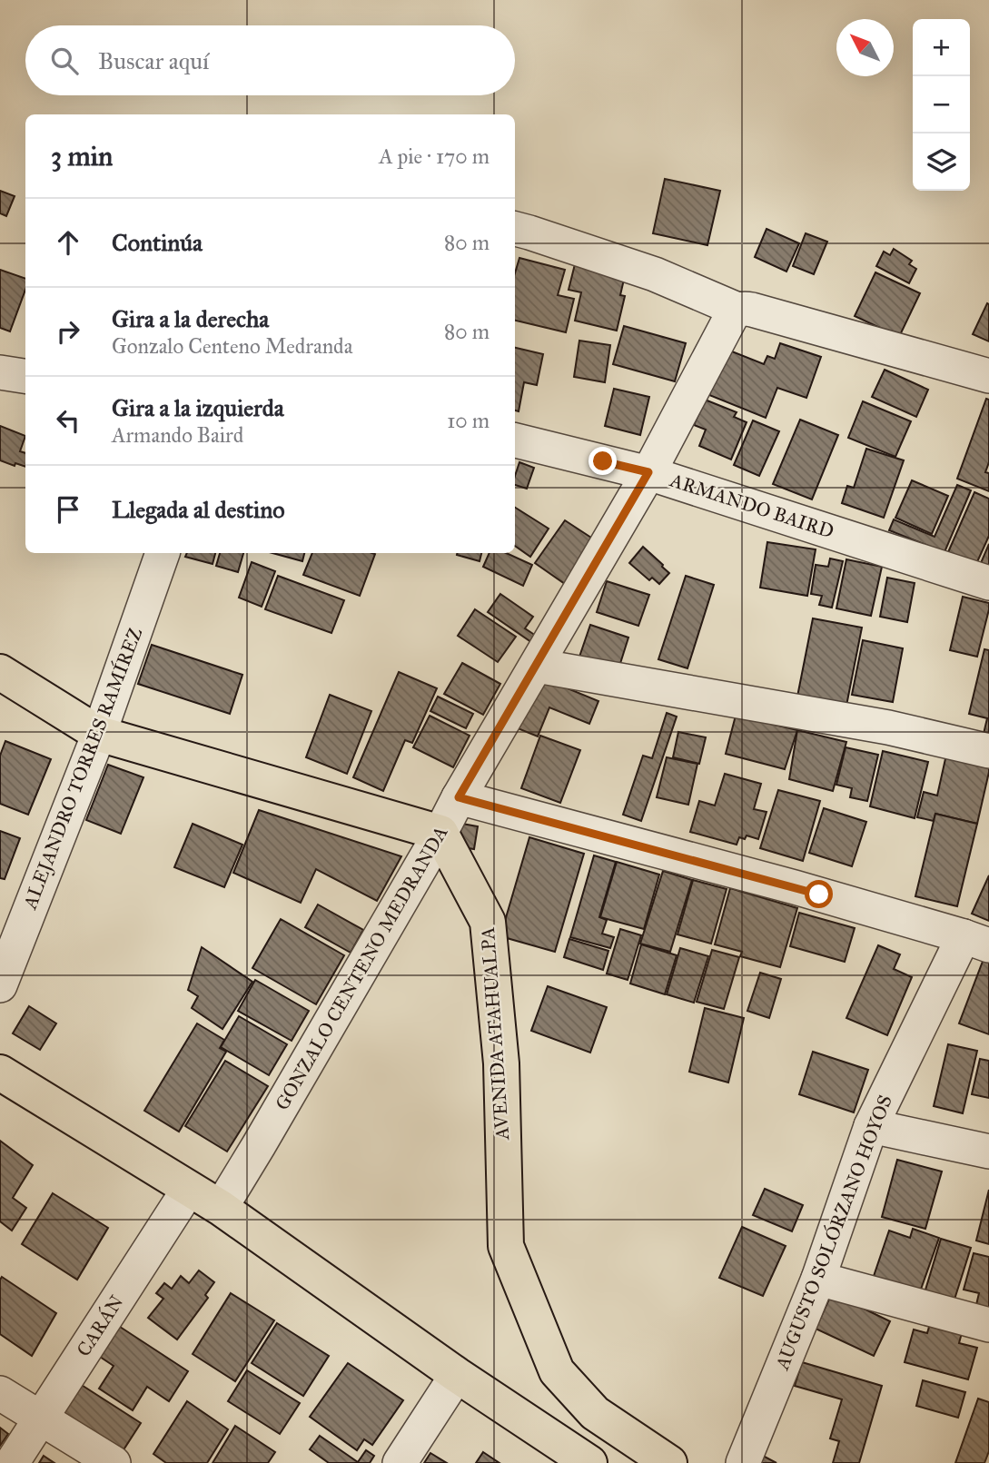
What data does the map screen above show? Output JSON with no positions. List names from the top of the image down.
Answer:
{
  "streets": {
    "highway": ["AVENIDA ATAHUALPA"],
    "street": [
      "ARMANDO BAIRD",
      "ALEJANDRO TORRES RAMÍREZ",
      "GONZALO CENTENO MEDRANDA",
      "AUGUSTO SOLÓRZANO HOYOS",
      "CARÁN"
    ]
  },
  "crossings": [
    ["ARMANDO BAIRD", "GONZALO CENTENO MEDRANDA"],
    ["GONZALO CENTENO MEDRANDA", "AVENIDA ATAHUALPA"]
  ],
  "north": "top left",
  "page": {
    "map_buttons": ["+", "−"],
    "search": "Buscar aquí",
    "heading": ["3 min", "A pie · 170 m"],
    "list": [
      ["Continúa", "80 m"],
      ["Gira a la derecha", "Gonzalo Centeno Medranda", "80 m"],
      ["Gira a la izquierda", "Armando Baird", "10 m"],
      "Llegada al destino"
    ]
  }
}
